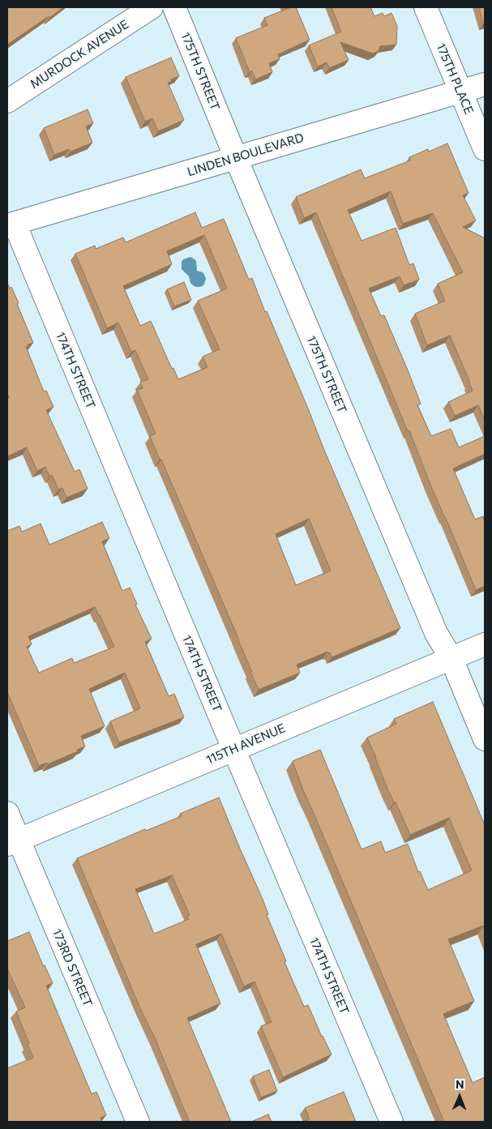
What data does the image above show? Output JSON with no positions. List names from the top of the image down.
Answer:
{
  "streets": {
    "street": [
      "MURDOCK AVENUE",
      "175TH STREET",
      "175TH PLACE",
      "LINDEN BOULEVARD",
      "174TH STREET",
      "115TH AVENUE",
      "173RD STREET"
    ]
  },
  "crossings": [
    ["175TH STREET", "LINDEN BOULEVARD"],
    ["175TH STREET", "115TH AVENUE"],
    ["175TH PLACE", "LINDEN BOULEVARD"],
    ["LINDEN BOULEVARD", "174TH STREET"],
    ["174TH STREET", "115TH AVENUE"],
    ["115TH AVENUE", "173RD STREET"]
  ],
  "north": "top"
}
